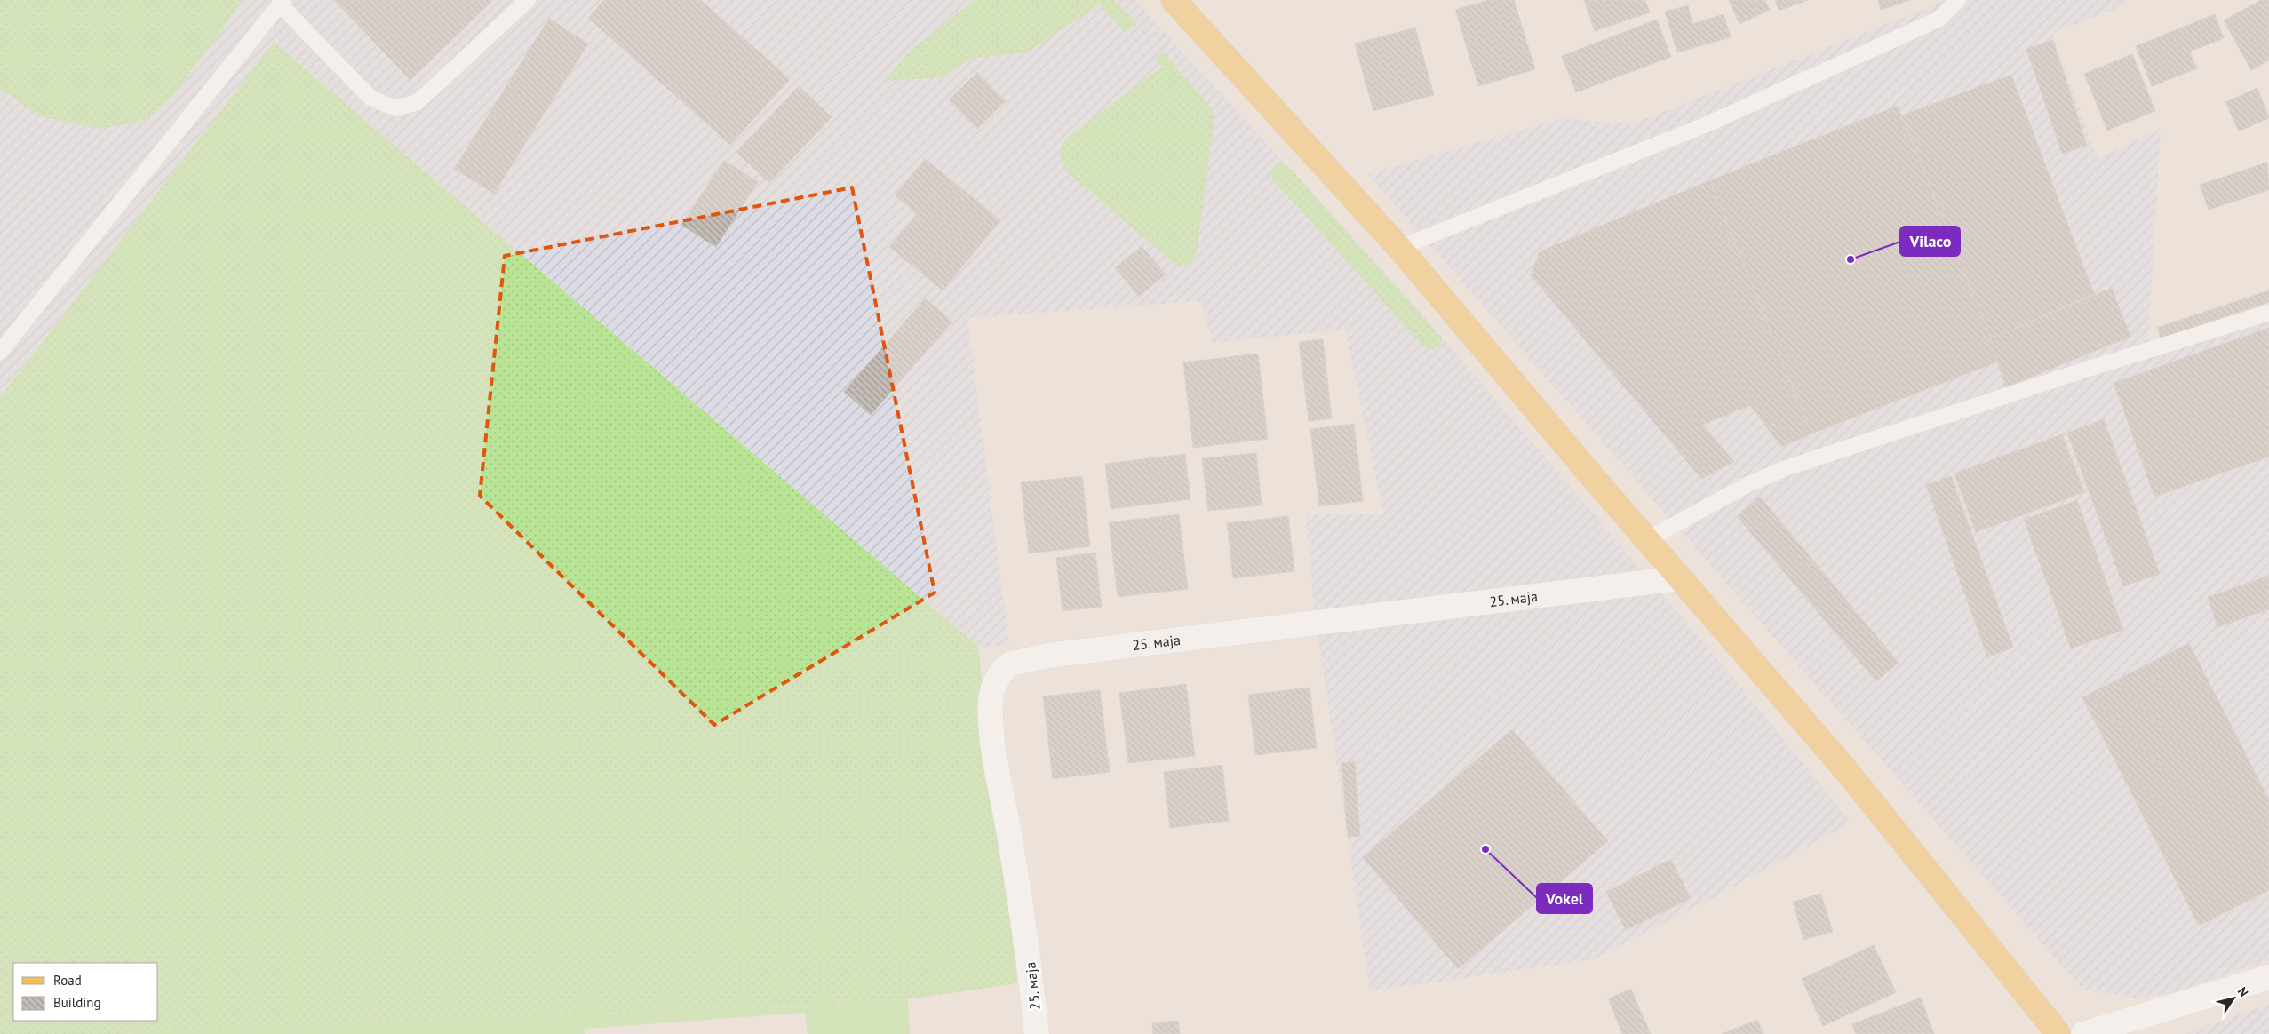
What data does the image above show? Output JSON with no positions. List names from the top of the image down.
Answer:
{
  "streets": {
    "street": ["25. маја"]
  },
  "places": ["Vilaco", "Vokel"],
  "legend": ["Road", "Building"],
  "north": "top right"
}
